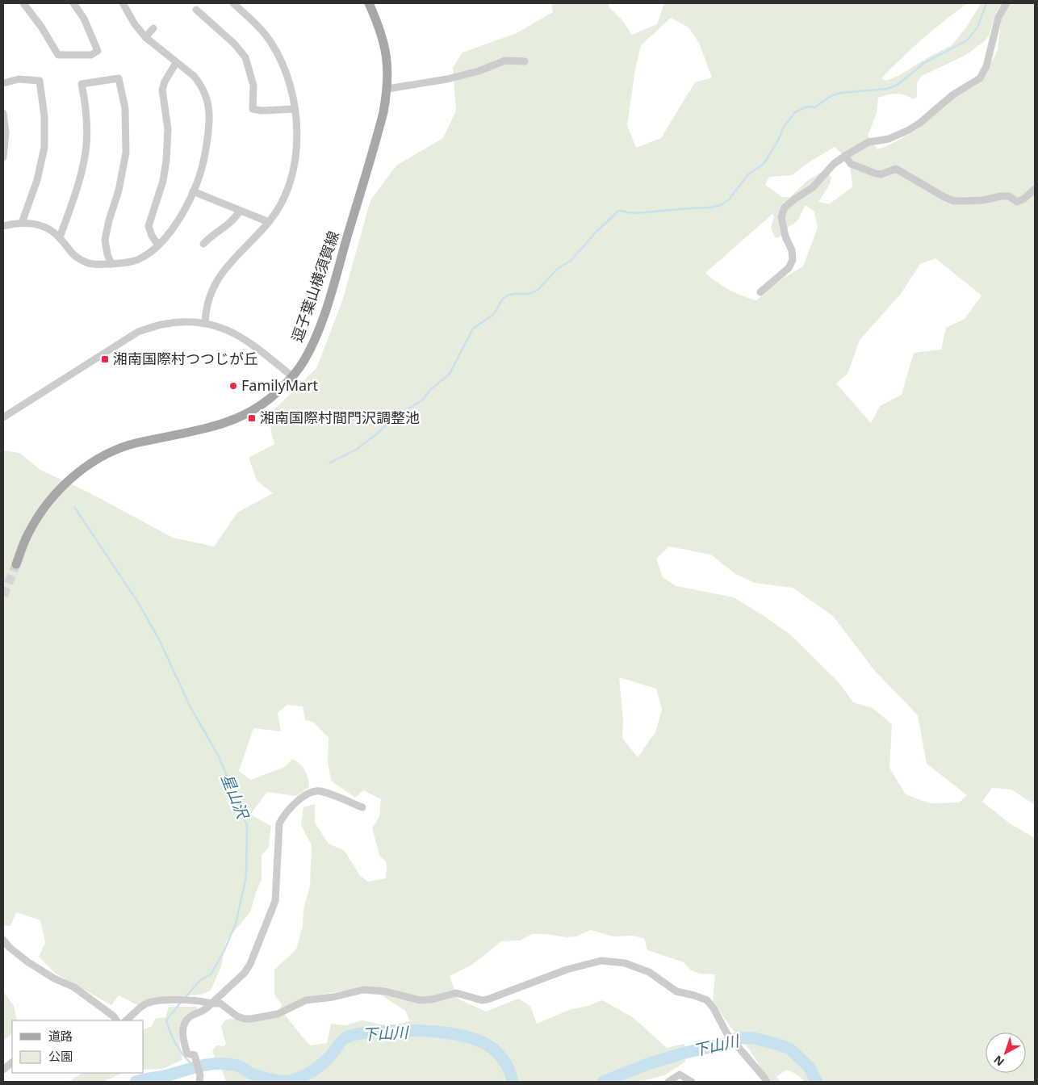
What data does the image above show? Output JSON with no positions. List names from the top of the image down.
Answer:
{
  "streets": {
    "main road": ["逗子葉山横須賀線"]
  },
  "water": ["星山沢", "下山川"],
  "places": {
    "transit": ["湘南国際村つつじが丘", "湘南国際村間門沢調整池"],
    "other": ["FamilyMart"]
  },
  "legend": ["道路", "公園"],
  "north": "bottom left"
}
